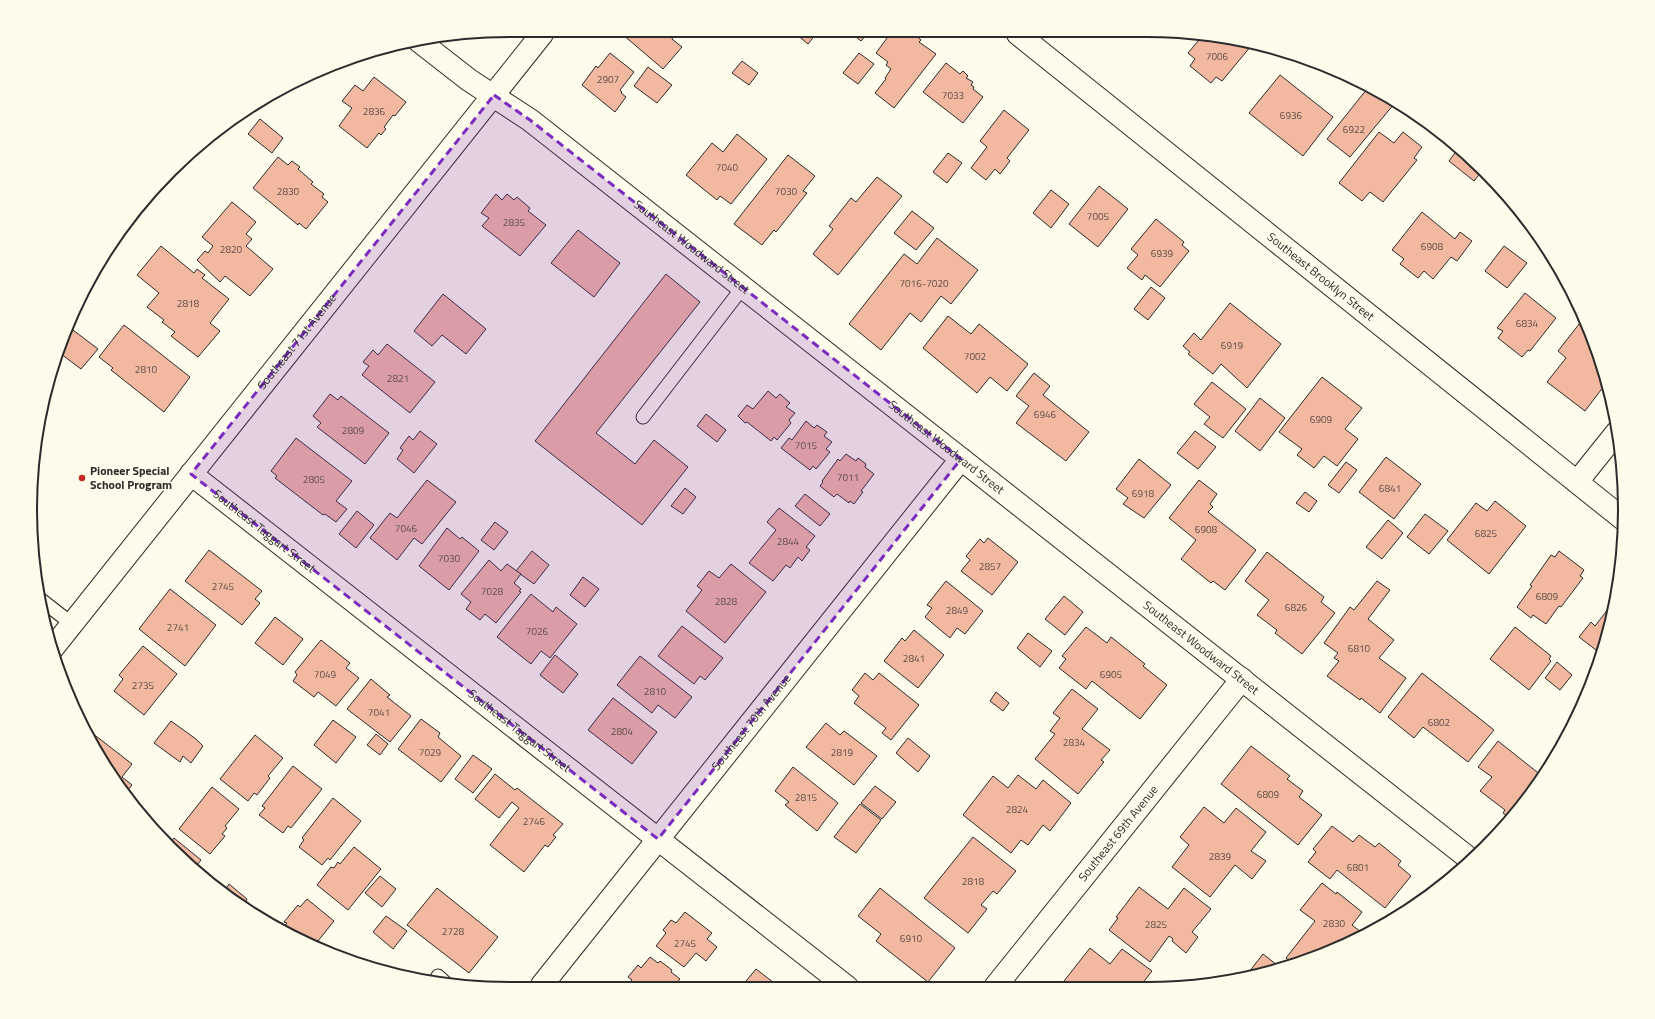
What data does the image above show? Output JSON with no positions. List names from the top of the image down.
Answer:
{
  "streets": {
    "street": [
      "Southeast Woodward Street",
      "Southeast Brooklyn Street",
      "Southeast 71st Avenue",
      "Southeast Taggart Street",
      "Southeast 70th Avenue",
      "Southeast 69th Avenue"
    ]
  },
  "crossings": [
    ["Southeast Woodward Street", "Southeast 71st Avenue"],
    ["Southeast Woodward Street", "Southeast 70th Avenue"],
    ["Southeast Woodward Street", "Southeast 69th Avenue"],
    ["Southeast 71st Avenue", "Southeast Taggart Street"],
    ["Southeast Taggart Street", "Southeast 70th Avenue"]
  ],
  "places": ["Pioneer Special School Program"],
  "house_numbers": [
    "7006",
    "2907",
    "7033",
    "2836",
    "6936",
    "6922",
    "7040",
    "2830",
    "7030",
    "7005",
    "2835",
    "6908",
    "2820",
    "6939",
    "7016-7020",
    "2818",
    "6834",
    "6919",
    "7002",
    "2810",
    "2821",
    "6946",
    "6909",
    "2809",
    "7015",
    "7011",
    "2805",
    "6841",
    "6918",
    "7046",
    "6908",
    "6825",
    "2844",
    "7030",
    "2857",
    "2745",
    "7028",
    "6809",
    "2828",
    "6826",
    "2849",
    "2741",
    "7026",
    "6810",
    "2841",
    "7049",
    "6905",
    "2735",
    "2810",
    "7041",
    "6802",
    "2804",
    "2834",
    "7029",
    "2819",
    "6809",
    "2815",
    "2824",
    "2746",
    "2839",
    "6801",
    "2818",
    "2830",
    "2825",
    "2728",
    "6910",
    "2745"
  ]
}
